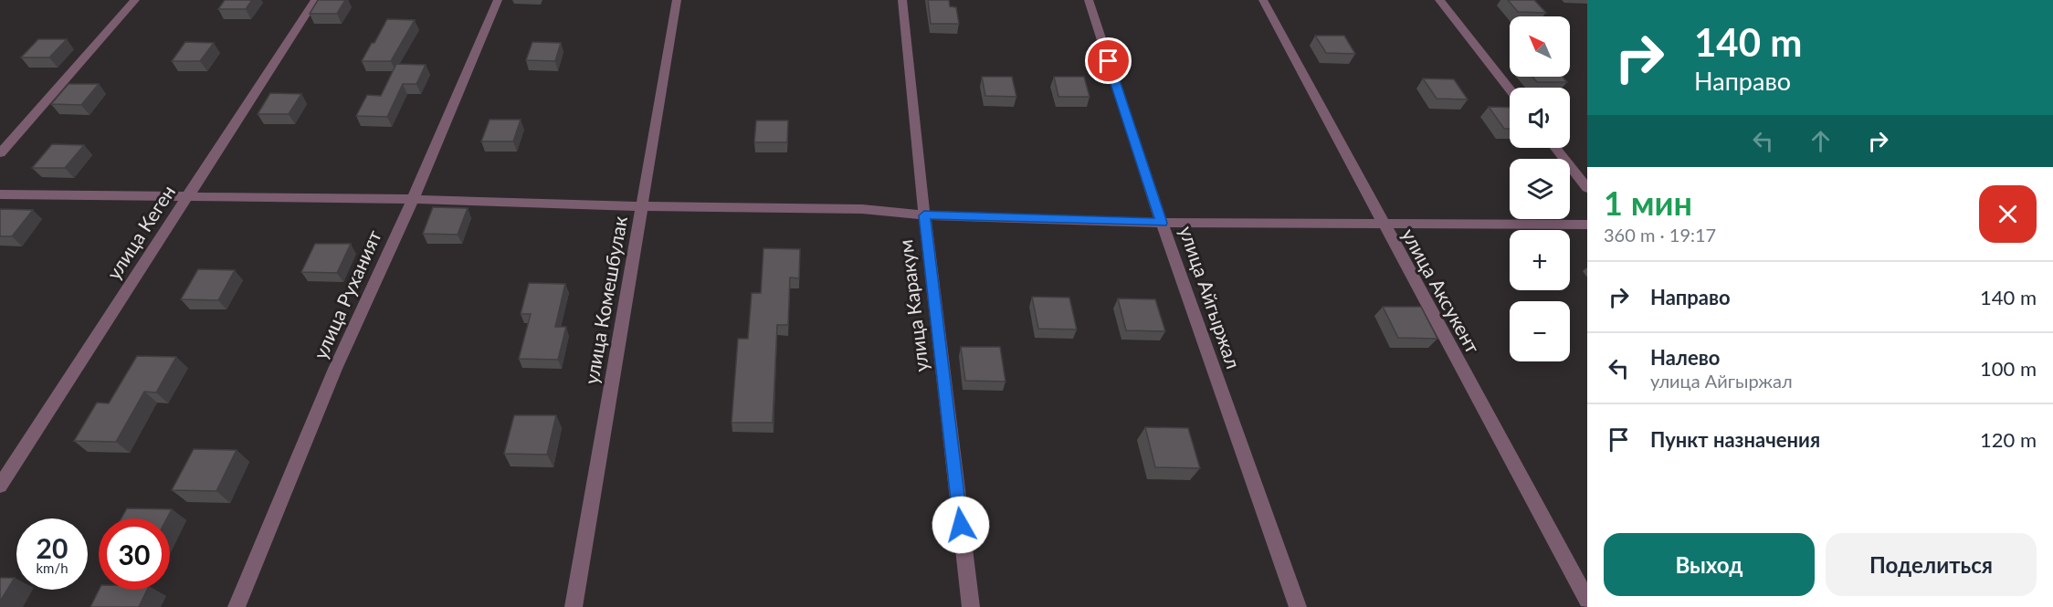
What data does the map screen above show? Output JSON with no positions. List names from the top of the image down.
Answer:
{
  "streets": {
    "street": [
      "улица Кеген",
      "улица Аксукент",
      "улица Руханият",
      "улица Айгыржал",
      "улица Комешбулак",
      "улица Каракум"
    ]
  },
  "north": "top left",
  "page": {
    "turn": ["140 m", "Направо"],
    "map_buttons": ["+", "−"],
    "heading": ["1 мин", "360 m · 19:17"],
    "list": [
      {
        "name": "Направо",
        "value": "140 m"
      },
      {
        "name": "Налево",
        "note": "улица Айгыржал",
        "value": "100 m"
      },
      {
        "name": "Пункт назначения",
        "value": "120 m"
      }
    ],
    "speed": "20 km/h",
    "limit": "30",
    "buttons": ["Выход", "Поделиться"]
  }
}
